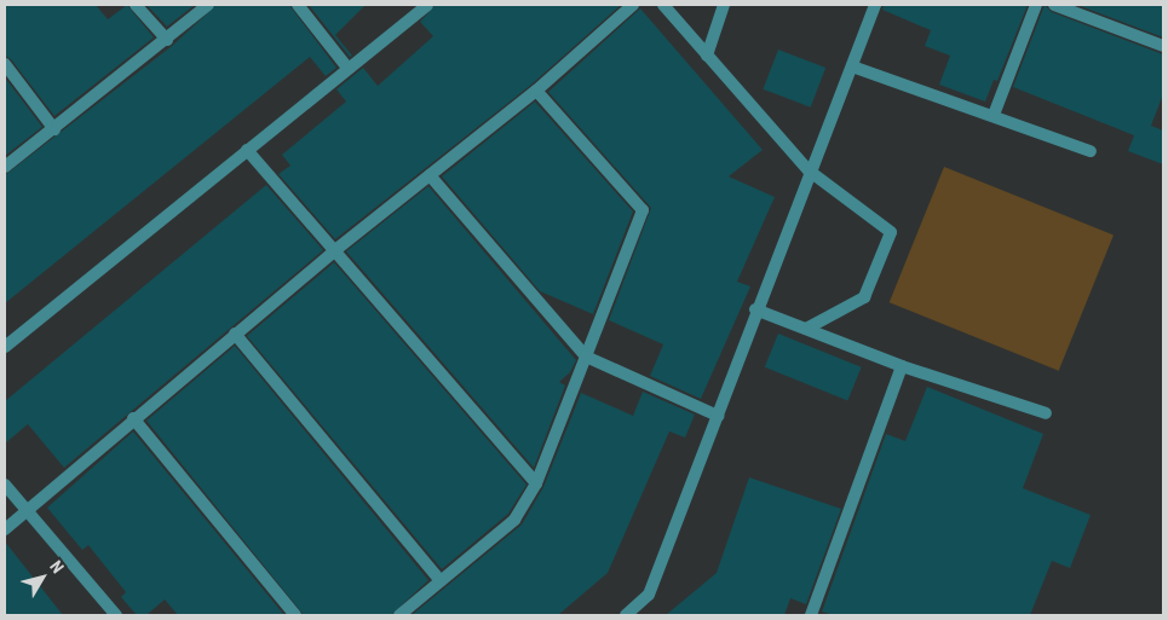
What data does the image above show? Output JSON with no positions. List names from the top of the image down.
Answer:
{
  "north": "top right"
}
